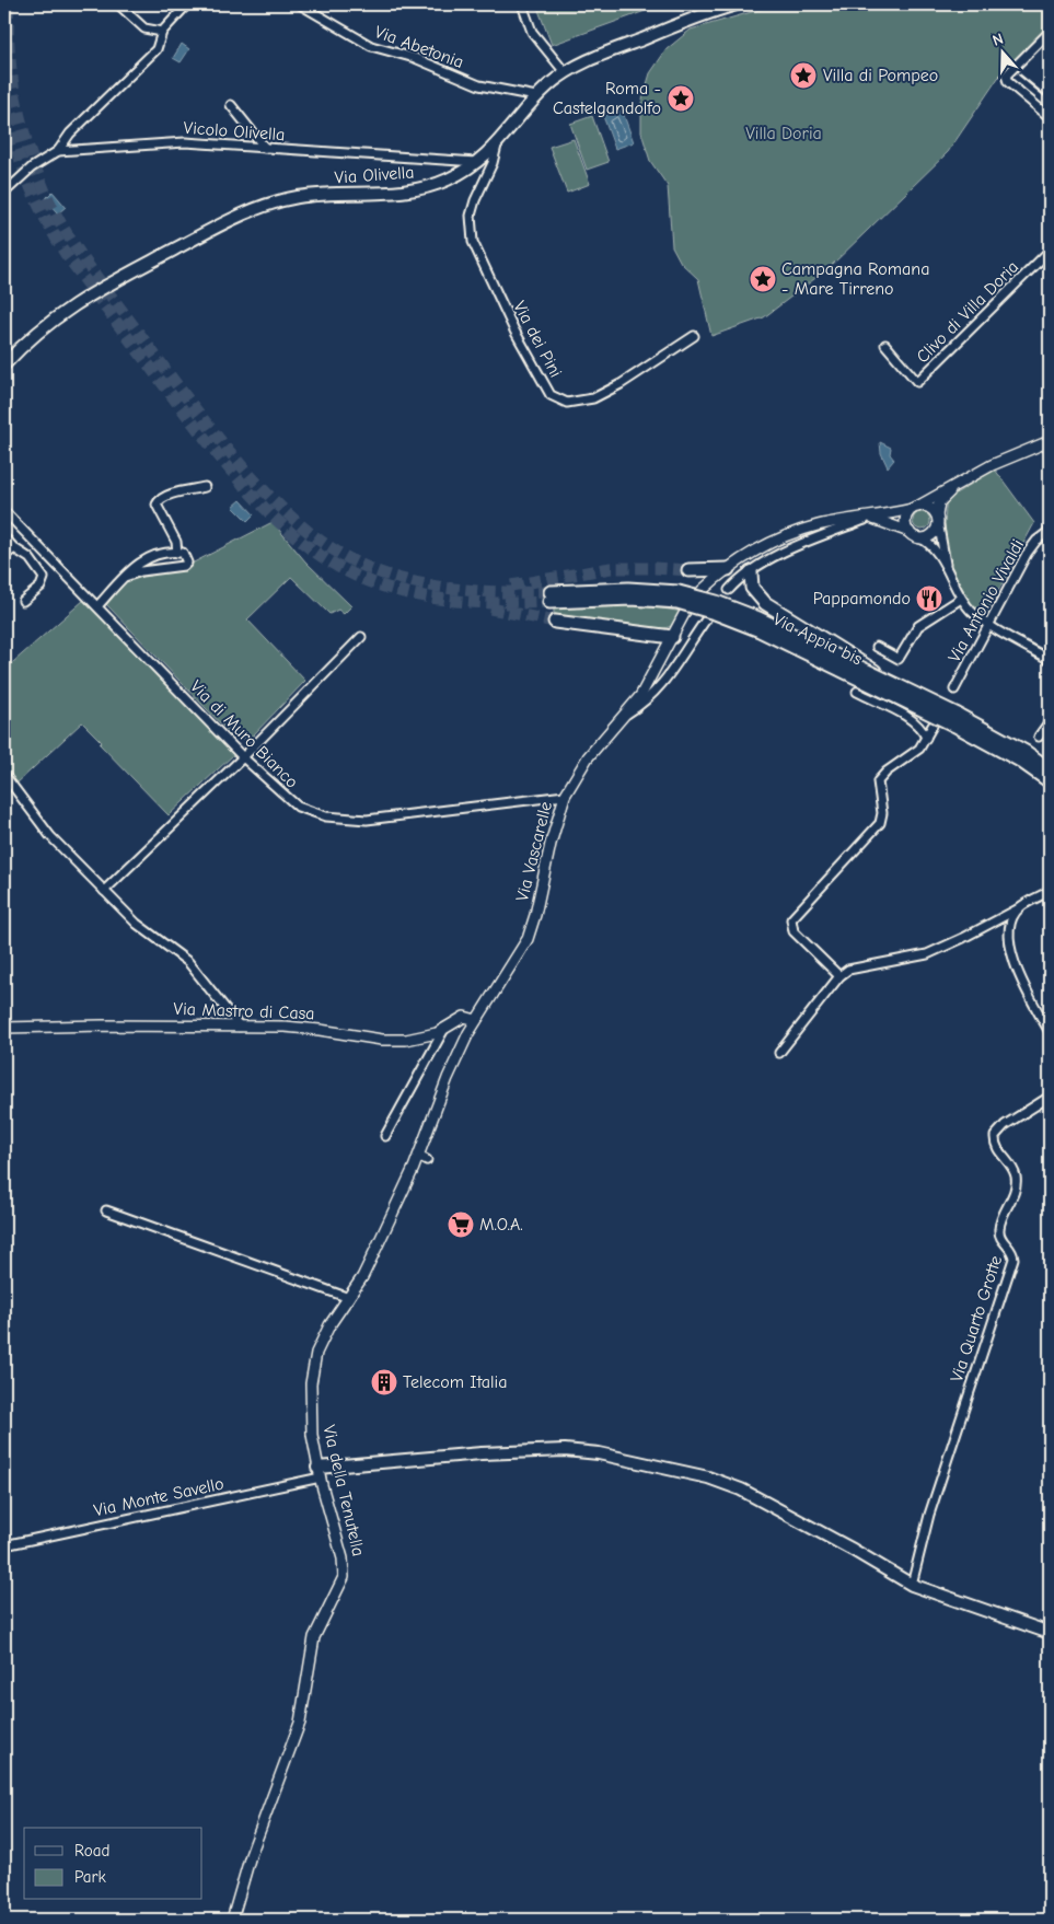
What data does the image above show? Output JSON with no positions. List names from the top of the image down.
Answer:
{
  "streets": {
    "highway": ["Via Appia bis"],
    "main road": ["Via Olivella"],
    "street": [
      "Via Abetonia",
      "Vicolo Olivella",
      "Clivo di Villa Doria",
      "Via dei Pini",
      "Via Antonio Vivaldi",
      "Via di Muro Bianco",
      "Via Vascarelle",
      "Via Mastro di Casa",
      "Via Quarto Grotte",
      "Via della Tenutella",
      "Via Monte Savello"
    ]
  },
  "crossings": [
    ["Via Abetonia", "Via Olivella"],
    ["Vicolo Olivella", "Via Olivella"],
    ["Via Olivella", "Via dei Pini"],
    ["Via di Muro Bianco", "Via Vascarelle"],
    ["Via Vascarelle", "Via Mastro di Casa"],
    ["Via Vascarelle", "Via della Tenutella"],
    ["Via Mastro di Casa", "Via della Tenutella"],
    ["Via della Tenutella", "Via Monte Savello"]
  ],
  "parks": ["Villa Doria"],
  "places": {
    "place": ["Villa di Pompeo", "Roma - Castelgandolfo", "Campagna Romana - Mare Tirreno"],
    "restaurant": ["Pappamondo"],
    "supermarket": ["M.O.A."],
    "building": ["Telecom Italia"]
  },
  "legend": ["Road", "Park"],
  "north": "top"
}
